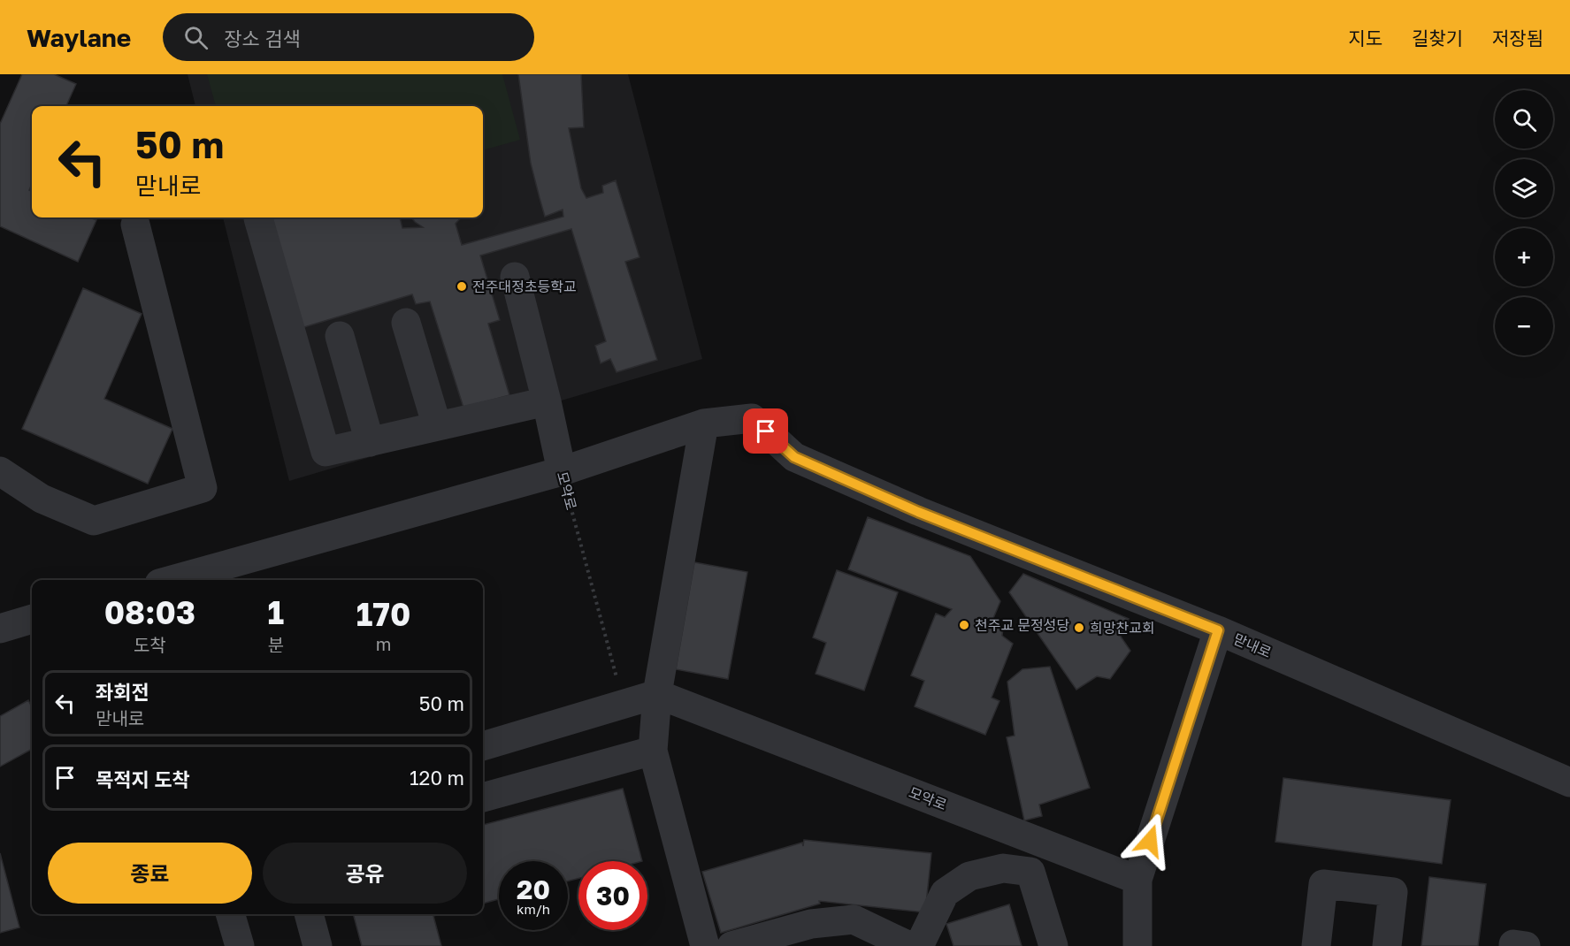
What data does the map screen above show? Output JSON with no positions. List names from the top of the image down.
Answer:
{
  "streets": {
    "street": ["모악로", "맏내로"]
  },
  "crossings": [
    ["모악로", "맏내로"]
  ],
  "places": ["전주대정초등학교", "천주교 문정성당", "희망찬교회"],
  "page": {
    "header": "Waylane",
    "search": "장소 검색",
    "nav": ["지도", "길찾기", "저장됨"],
    "map_buttons": ["+", "−"],
    "turn": ["50 m", "맏내로"],
    "eta": [
      "08:03",
      "도착",
      "1",
      "분",
      "170",
      "m"
    ],
    "list": [
      {
        "name": "좌회전",
        "note": "맏내로",
        "value": "50 m"
      },
      {
        "name": "목적지 도착",
        "value": "120 m"
      }
    ],
    "buttons": ["종료", "공유"],
    "speed": "20 km/h",
    "limit": "30"
  }
}
